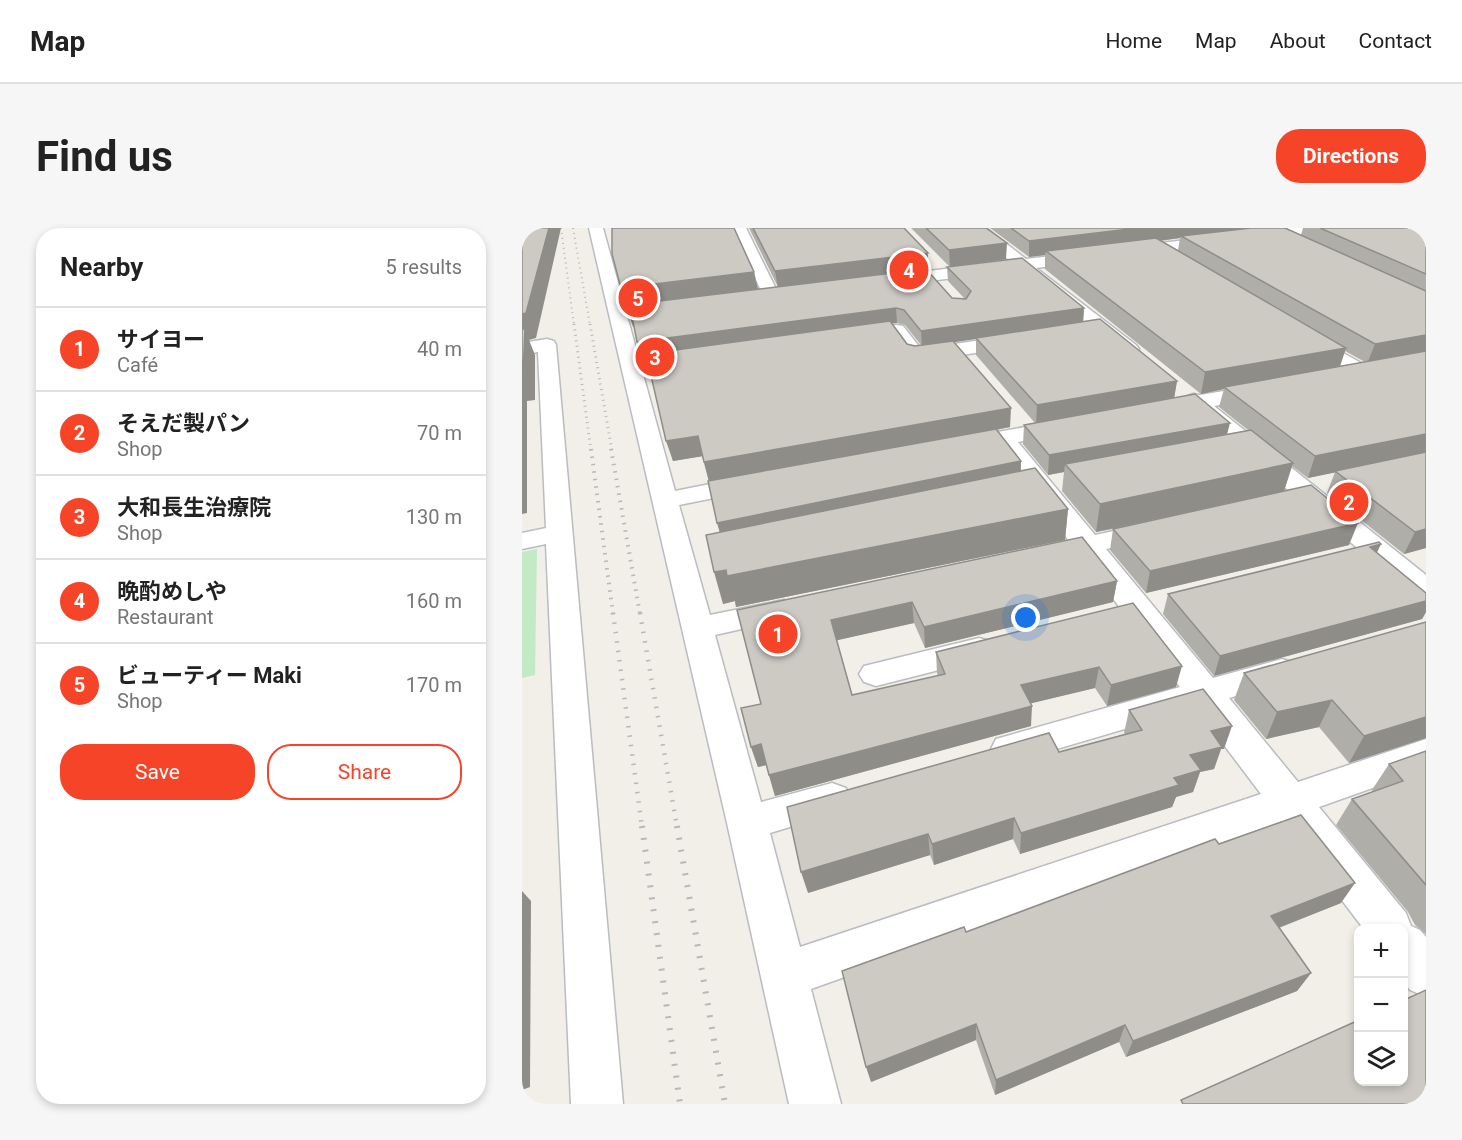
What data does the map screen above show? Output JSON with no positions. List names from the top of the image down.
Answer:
{
  "page": {
    "header": "Map",
    "nav": [
      "Home",
      "Map",
      "About",
      "Contact"
    ],
    "buttons": [
      "Directions",
      ["Save", "Share"]
    ],
    "title": "Find us",
    "heading": ["Nearby", "5 results"],
    "pins": [
      "4",
      "5",
      "3",
      "2",
      "1"
    ],
    "list": [
      {
        "mark": "1",
        "name": "サイヨー",
        "note": "Café",
        "value": "40 m"
      },
      {
        "mark": "2",
        "name": "そえだ製パン",
        "note": "Shop",
        "value": "70 m"
      },
      {
        "mark": "3",
        "name": "大和長生治療院",
        "note": "Shop",
        "value": "130 m"
      },
      {
        "mark": "4",
        "name": "晩酌めしや",
        "note": "Restaurant",
        "value": "160 m"
      },
      {
        "mark": "5",
        "name": "ビューティー Maki",
        "note": "Shop",
        "value": "170 m"
      }
    ],
    "map_buttons": ["+", "−"]
  }
}
